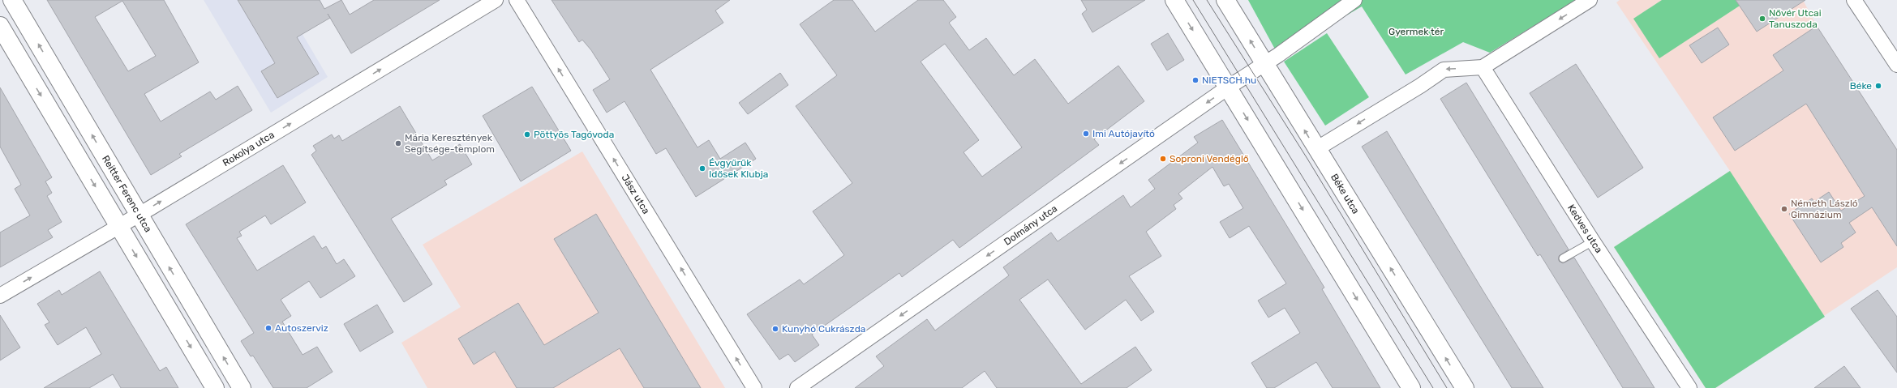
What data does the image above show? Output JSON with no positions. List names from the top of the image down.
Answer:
{
  "streets": {
    "main road": ["Reitter Ferenc utca", "Béke utca"],
    "street": [
      "Rokolya utca",
      "Jász utca",
      "Dolmány utca",
      "Kedves utca"
    ]
  },
  "crossings": [
    ["Rokolya utca", "Reitter Ferenc utca"],
    ["Béke utca", "Dolmány utca"]
  ],
  "one_way": ["Rokolya utca", "Jász utca", "Dolmány utca"],
  "parks": ["Gyermek tér"],
  "places": [
    "Nővér Utcai Tanuszoda",
    "NIETSCH.hu",
    "Béke",
    "Imi Autójavító",
    "Pöttyös Tagóvoda",
    "Mária Keresztények Segítsége-templom",
    "Soproni Vendéglő",
    "Évgyűrűk Idősek Klubja",
    "Németh László Gimnázium",
    "Autoszerviz",
    "Kunyhó Cukrászda"
  ]
}
